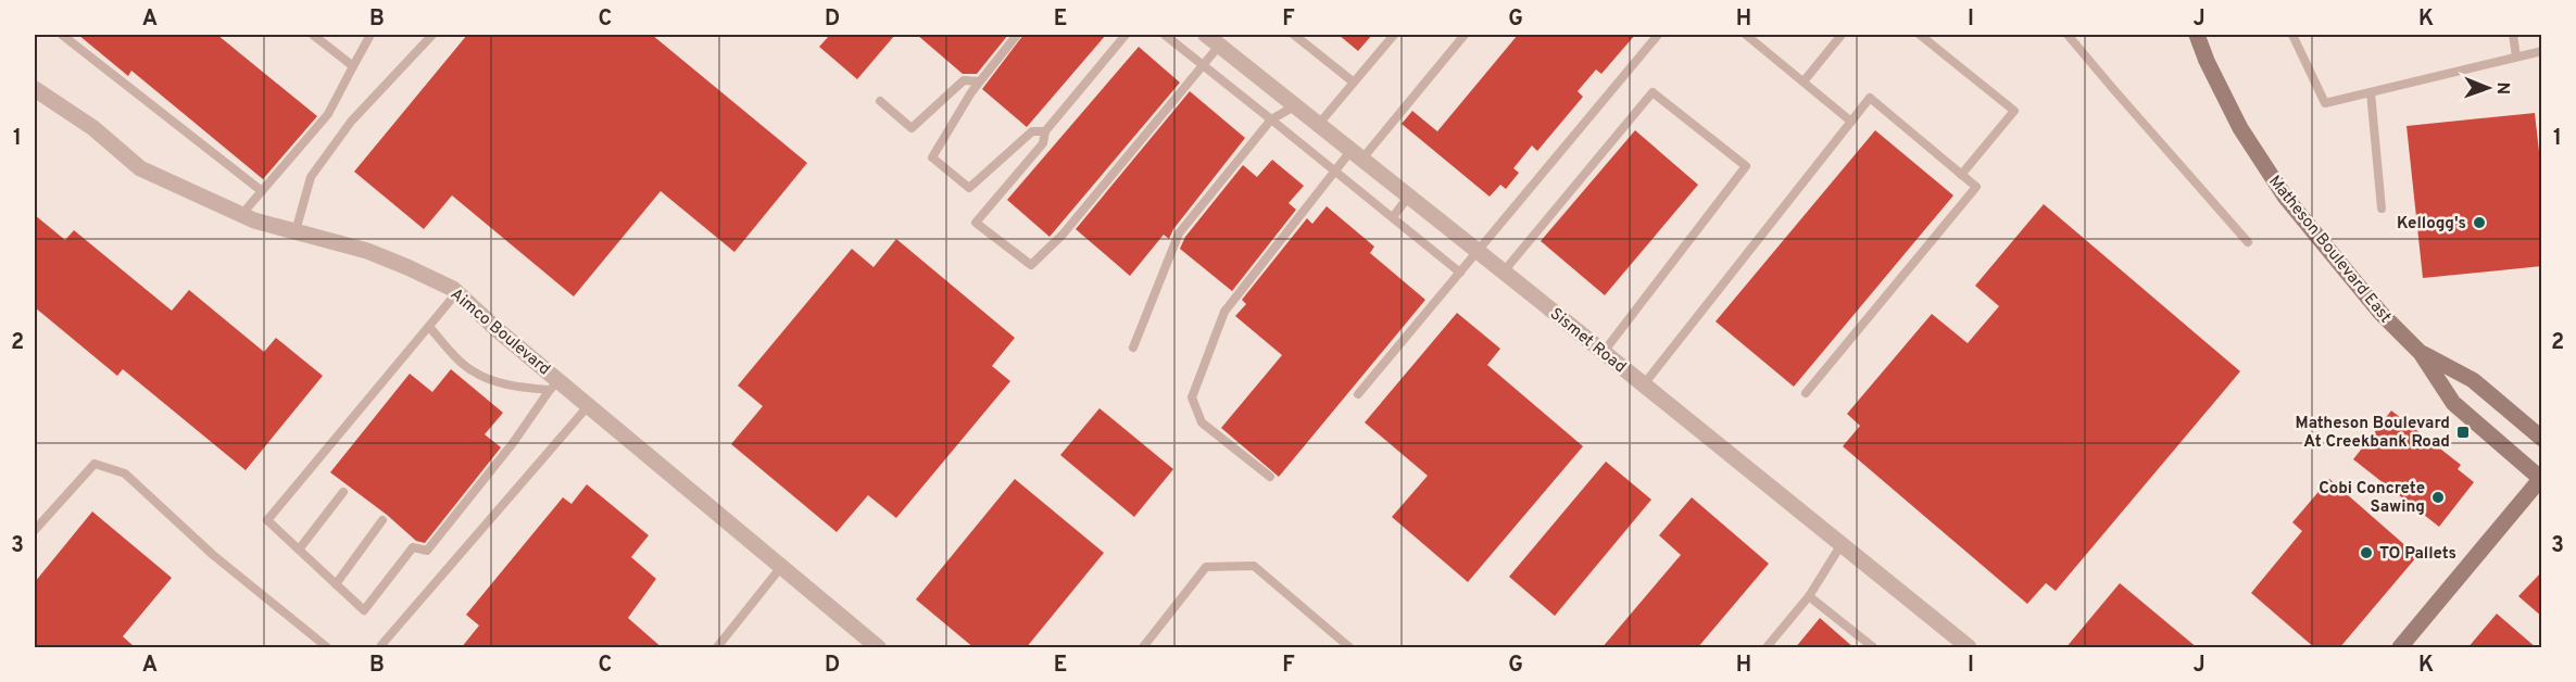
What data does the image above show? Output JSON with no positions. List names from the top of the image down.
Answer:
{
  "streets": {
    "street": ["Matheson Boulevard East", "Aimco Boulevard", "Sismet Road"]
  },
  "places": {
    "other": ["Kellogg's", "Cobi Concrete Sawing", "TO Pallets"],
    "transit": ["Matheson Boulevard At Creekbank Road"]
  },
  "north": "right",
  "grid": {
    "columns": [
      "A",
      "B",
      "C",
      "D",
      "E",
      "F",
      "G",
      "H",
      "I",
      "J",
      "K"
    ],
    "rows": ["1", "2", "3"]
  }
}
